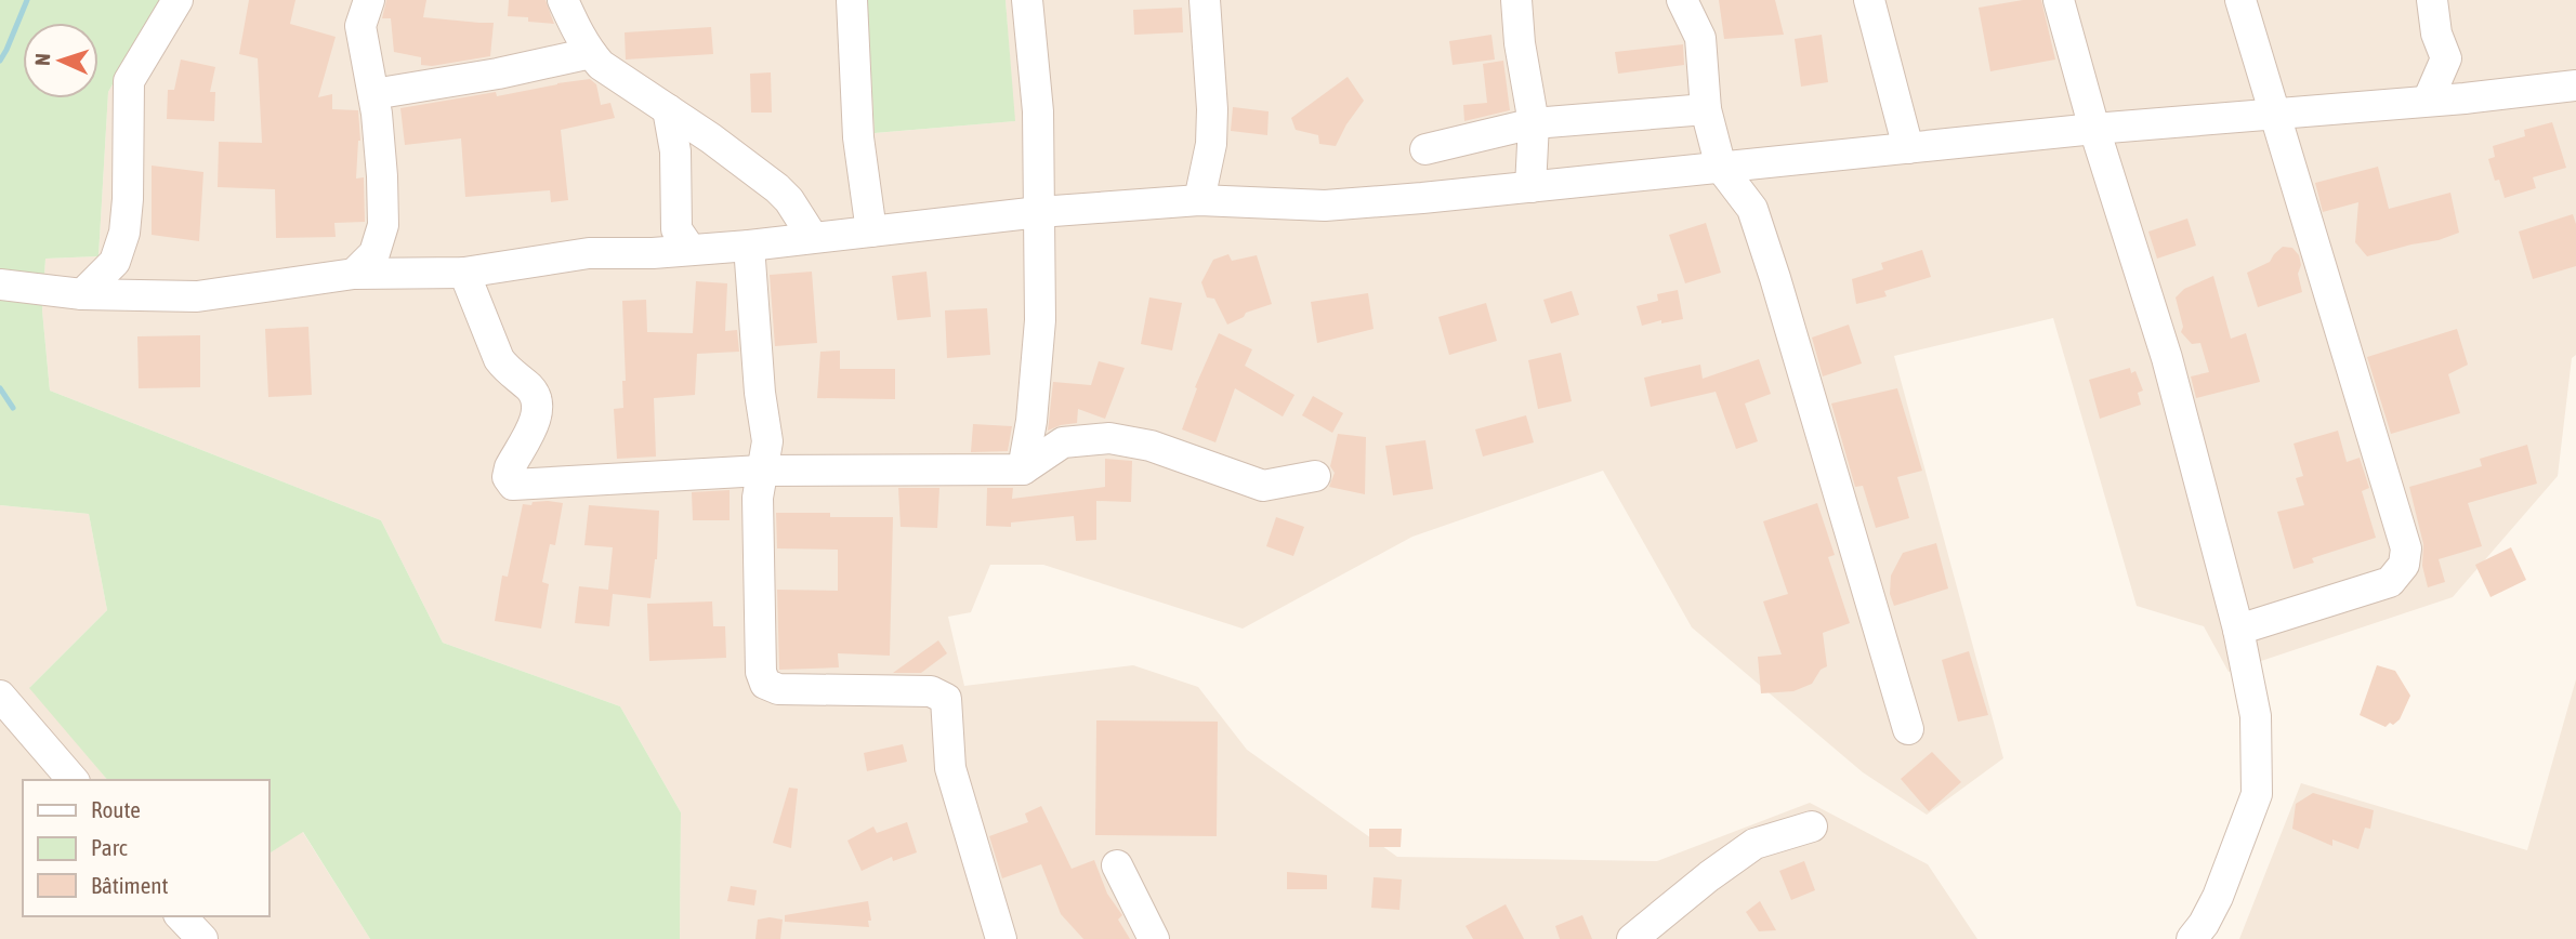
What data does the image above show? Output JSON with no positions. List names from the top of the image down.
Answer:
{
  "legend": ["Route", "Parc", "Bâtiment"],
  "north": "left"
}
